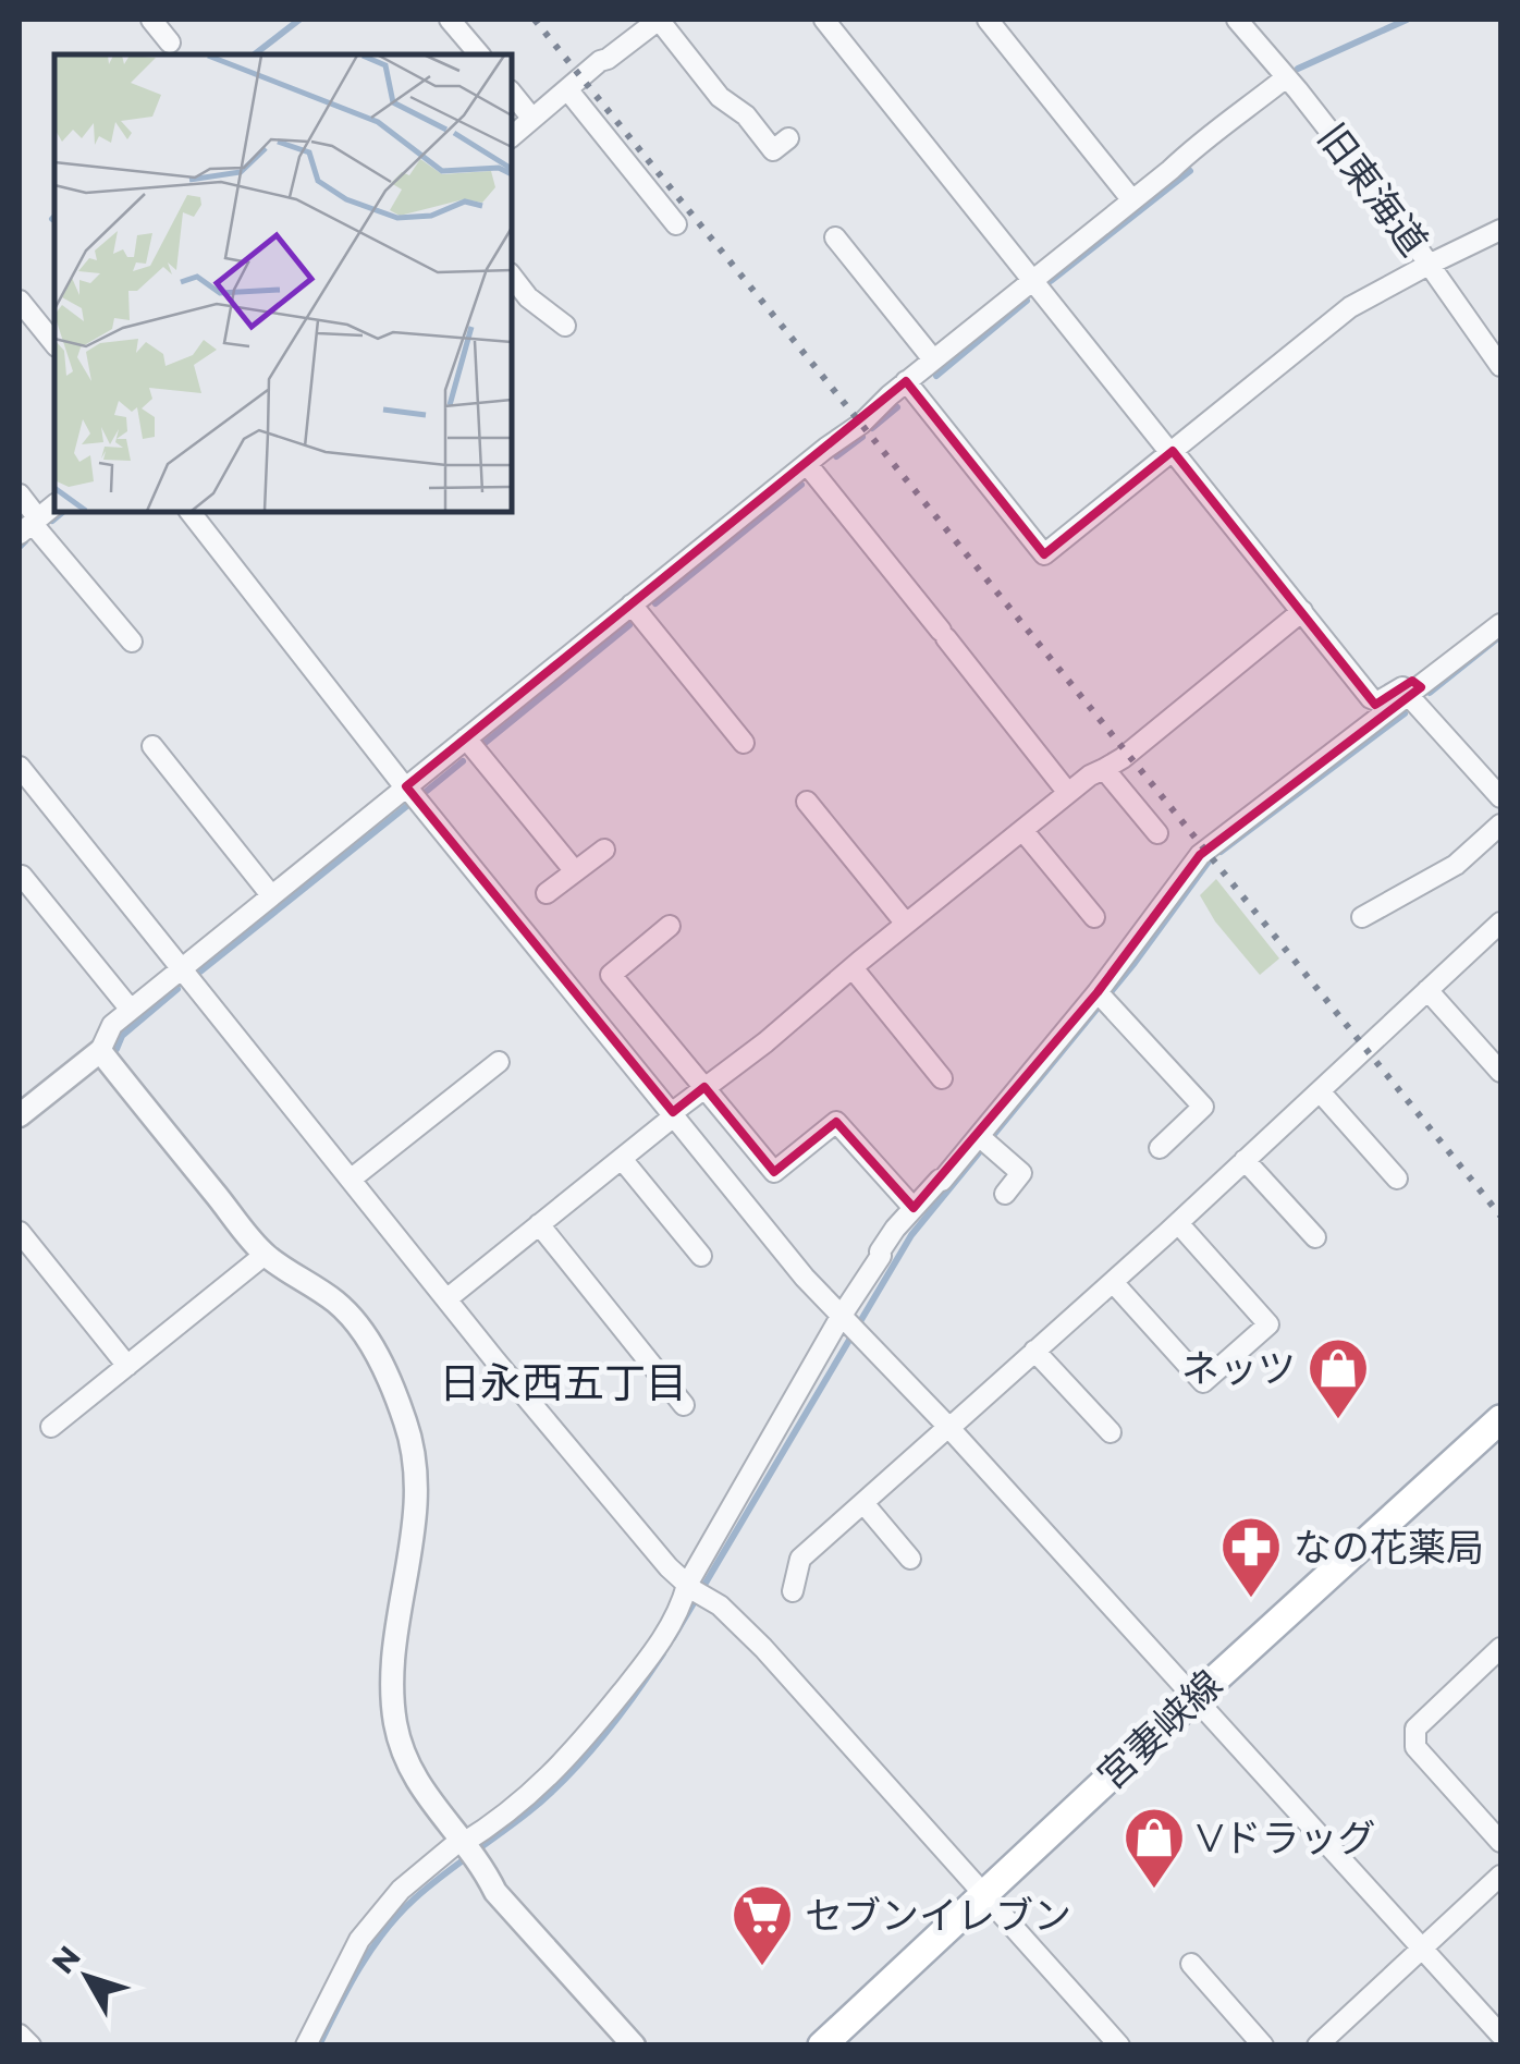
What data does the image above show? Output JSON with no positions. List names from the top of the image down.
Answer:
{
  "streets": {
    "main road": ["宮妻峡線"],
    "street": ["旧東海道"]
  },
  "districts": ["日永西五丁目"],
  "places": {
    "shop": ["ネッツ", "Vドラッグ"],
    "pharmacy": ["なの花薬局"],
    "supermarket": ["セブンイレブン"]
  },
  "north": "top left"
}
